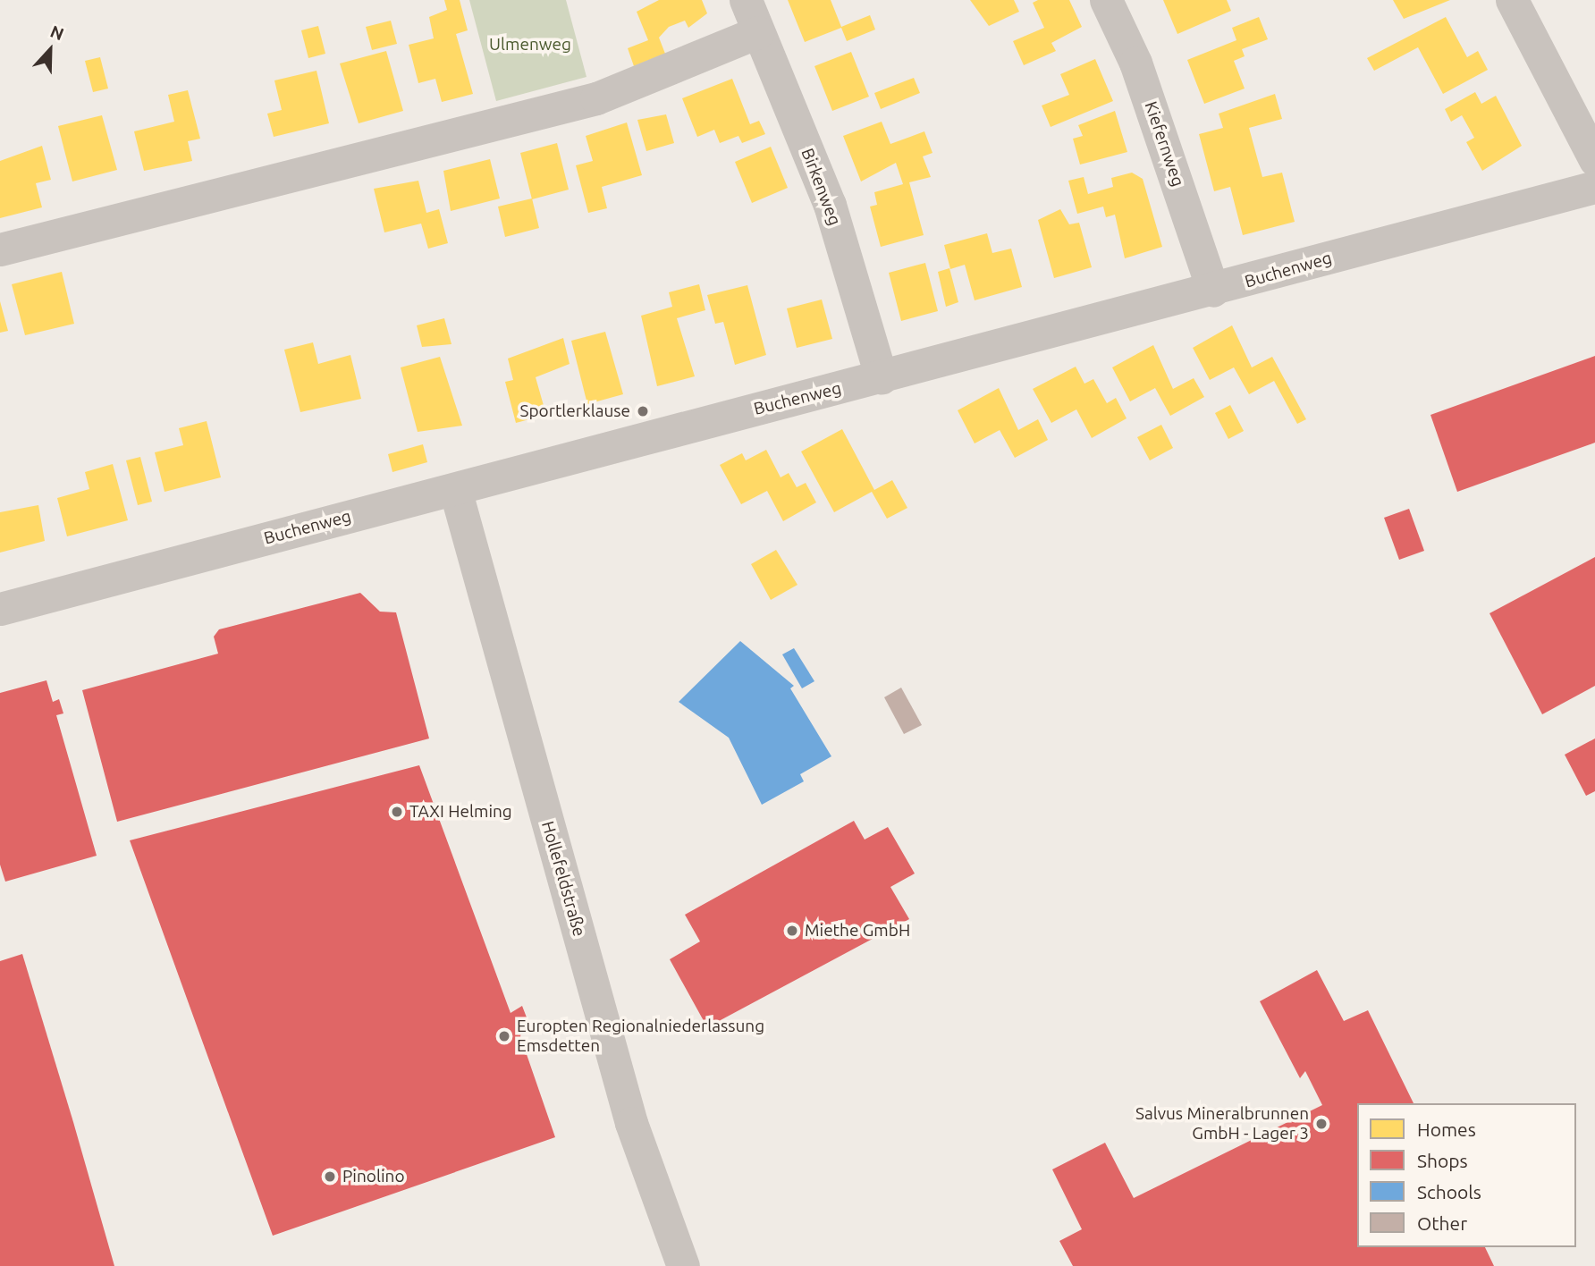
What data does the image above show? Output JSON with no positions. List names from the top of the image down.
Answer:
{
  "streets": {
    "street": [
      "Kiefernweg",
      "Birkenweg",
      "Buchenweg",
      "Hollefeldstraße"
    ]
  },
  "crossings": [
    ["Kiefernweg", "Buchenweg"],
    ["Birkenweg", "Buchenweg"],
    ["Buchenweg", "Hollefeldstraße"]
  ],
  "parks": ["Ulmenweg"],
  "places": [
    "Sportlerklause",
    "TAXI Helming",
    "Miethe GmbH",
    "Europten Regionalniederlassung Emsdetten",
    "Salvus Mineralbrunnen GmbH - Lager 3",
    "Pinolino"
  ],
  "legend": [
    "Homes",
    "Shops",
    "Schools",
    "Other"
  ],
  "north": "top"
}
